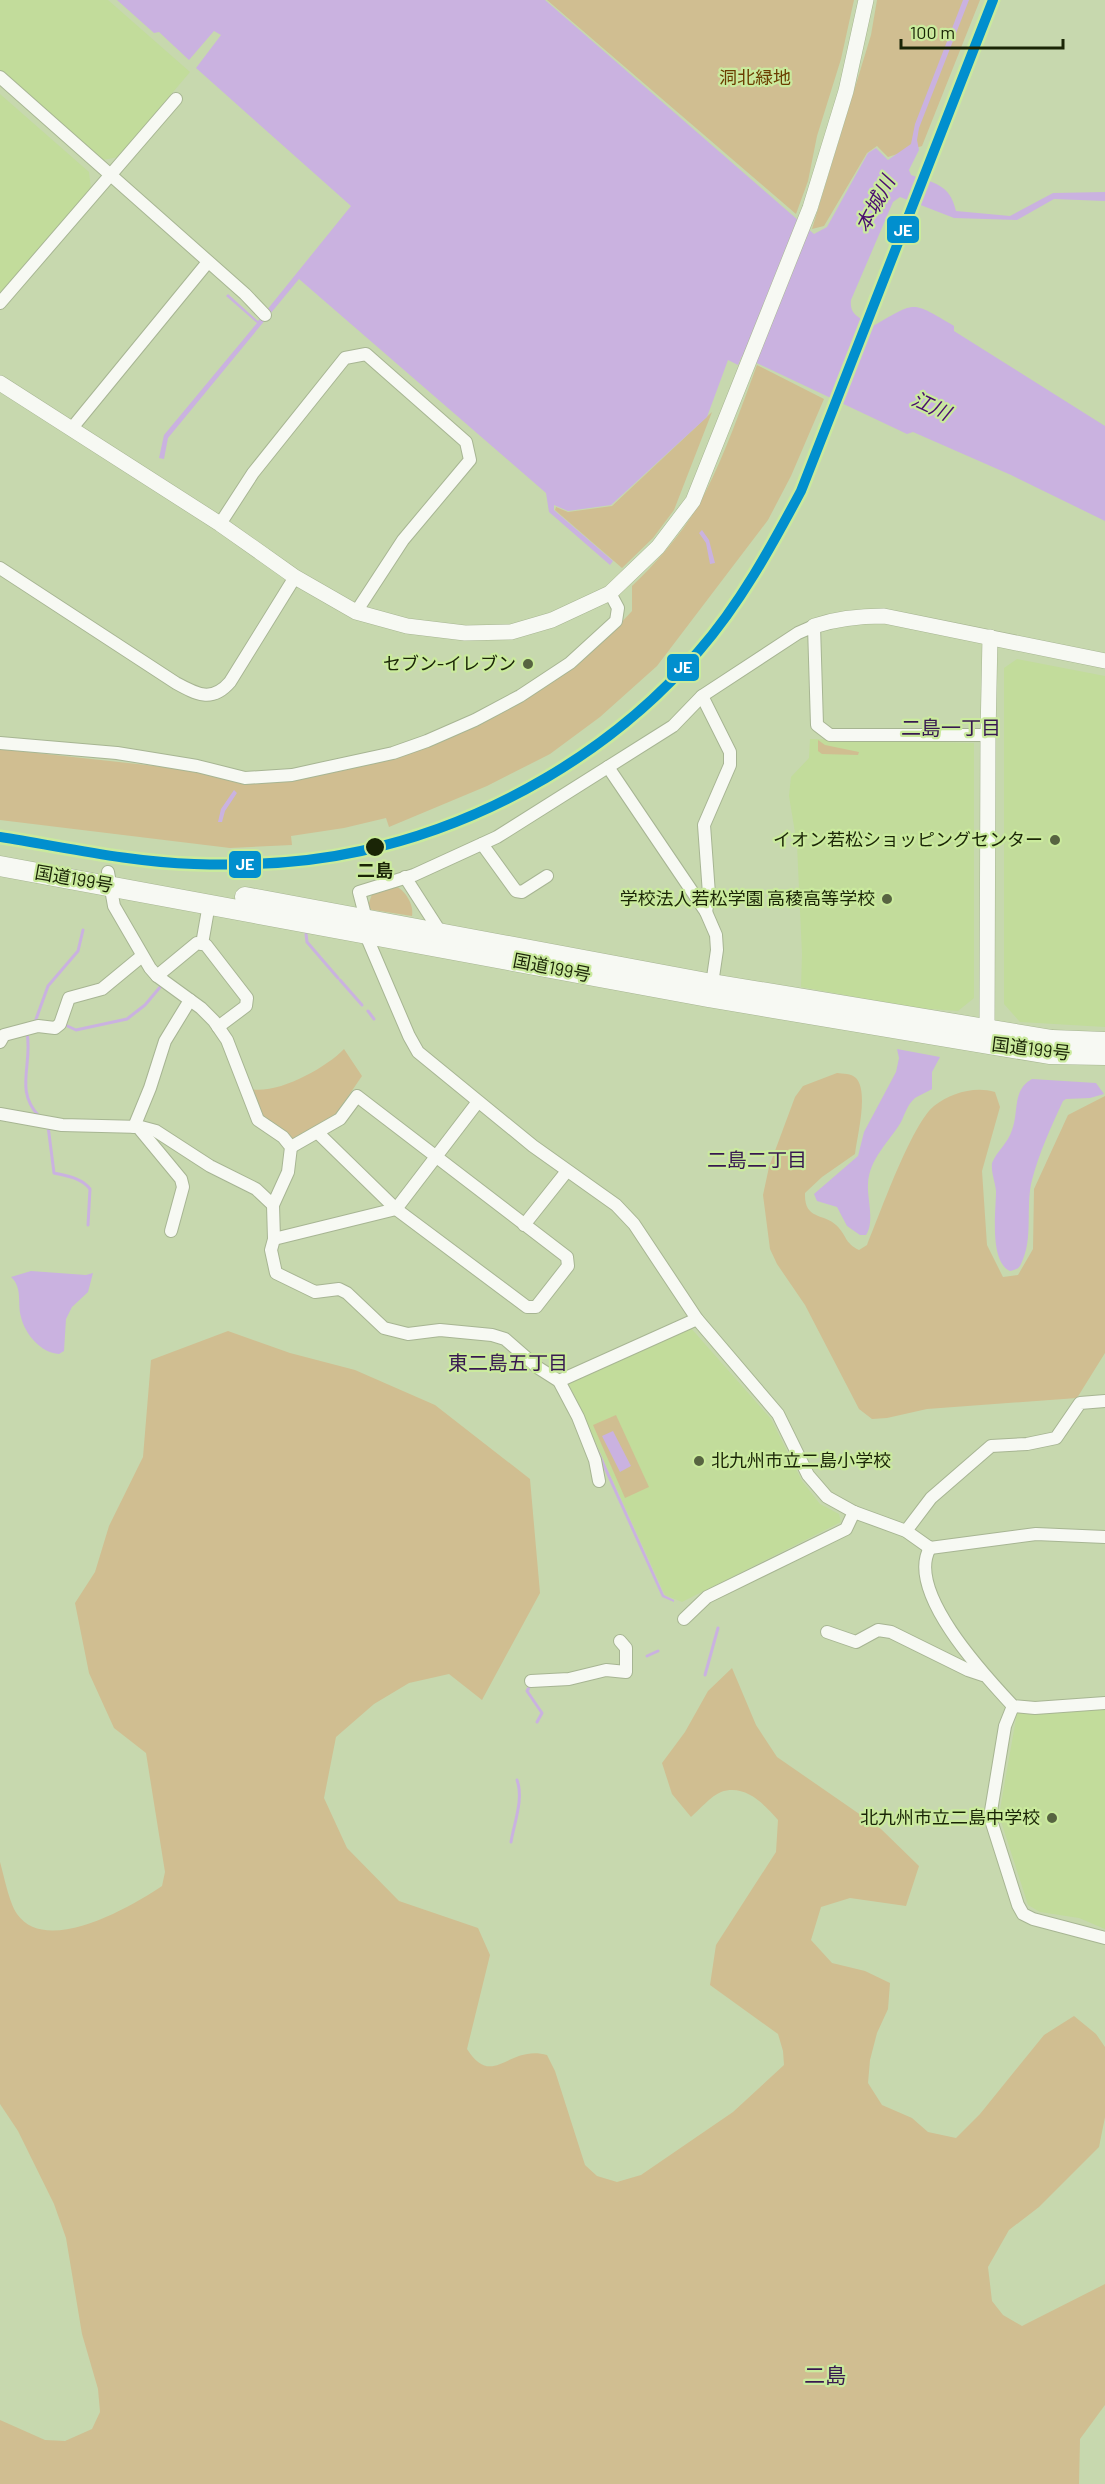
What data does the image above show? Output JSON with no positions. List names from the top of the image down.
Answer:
{
  "streets": {
    "highway": ["国道199号"]
  },
  "districts": [
    "二島一丁目",
    "二島二丁目",
    "東二島五丁目",
    "二島"
  ],
  "water": ["本城川", "江川"],
  "parks": ["洞北緑地"],
  "places": [
    "セブン-イレブン",
    "イオン若松ショッピングセンター",
    "二島",
    "学校法人若松学園 高稜高等学校",
    "北九州市立二島小学校",
    "北九州市立二島中学校"
  ],
  "lines": ["transit line JE"],
  "scale_bar": "100 m"
}
